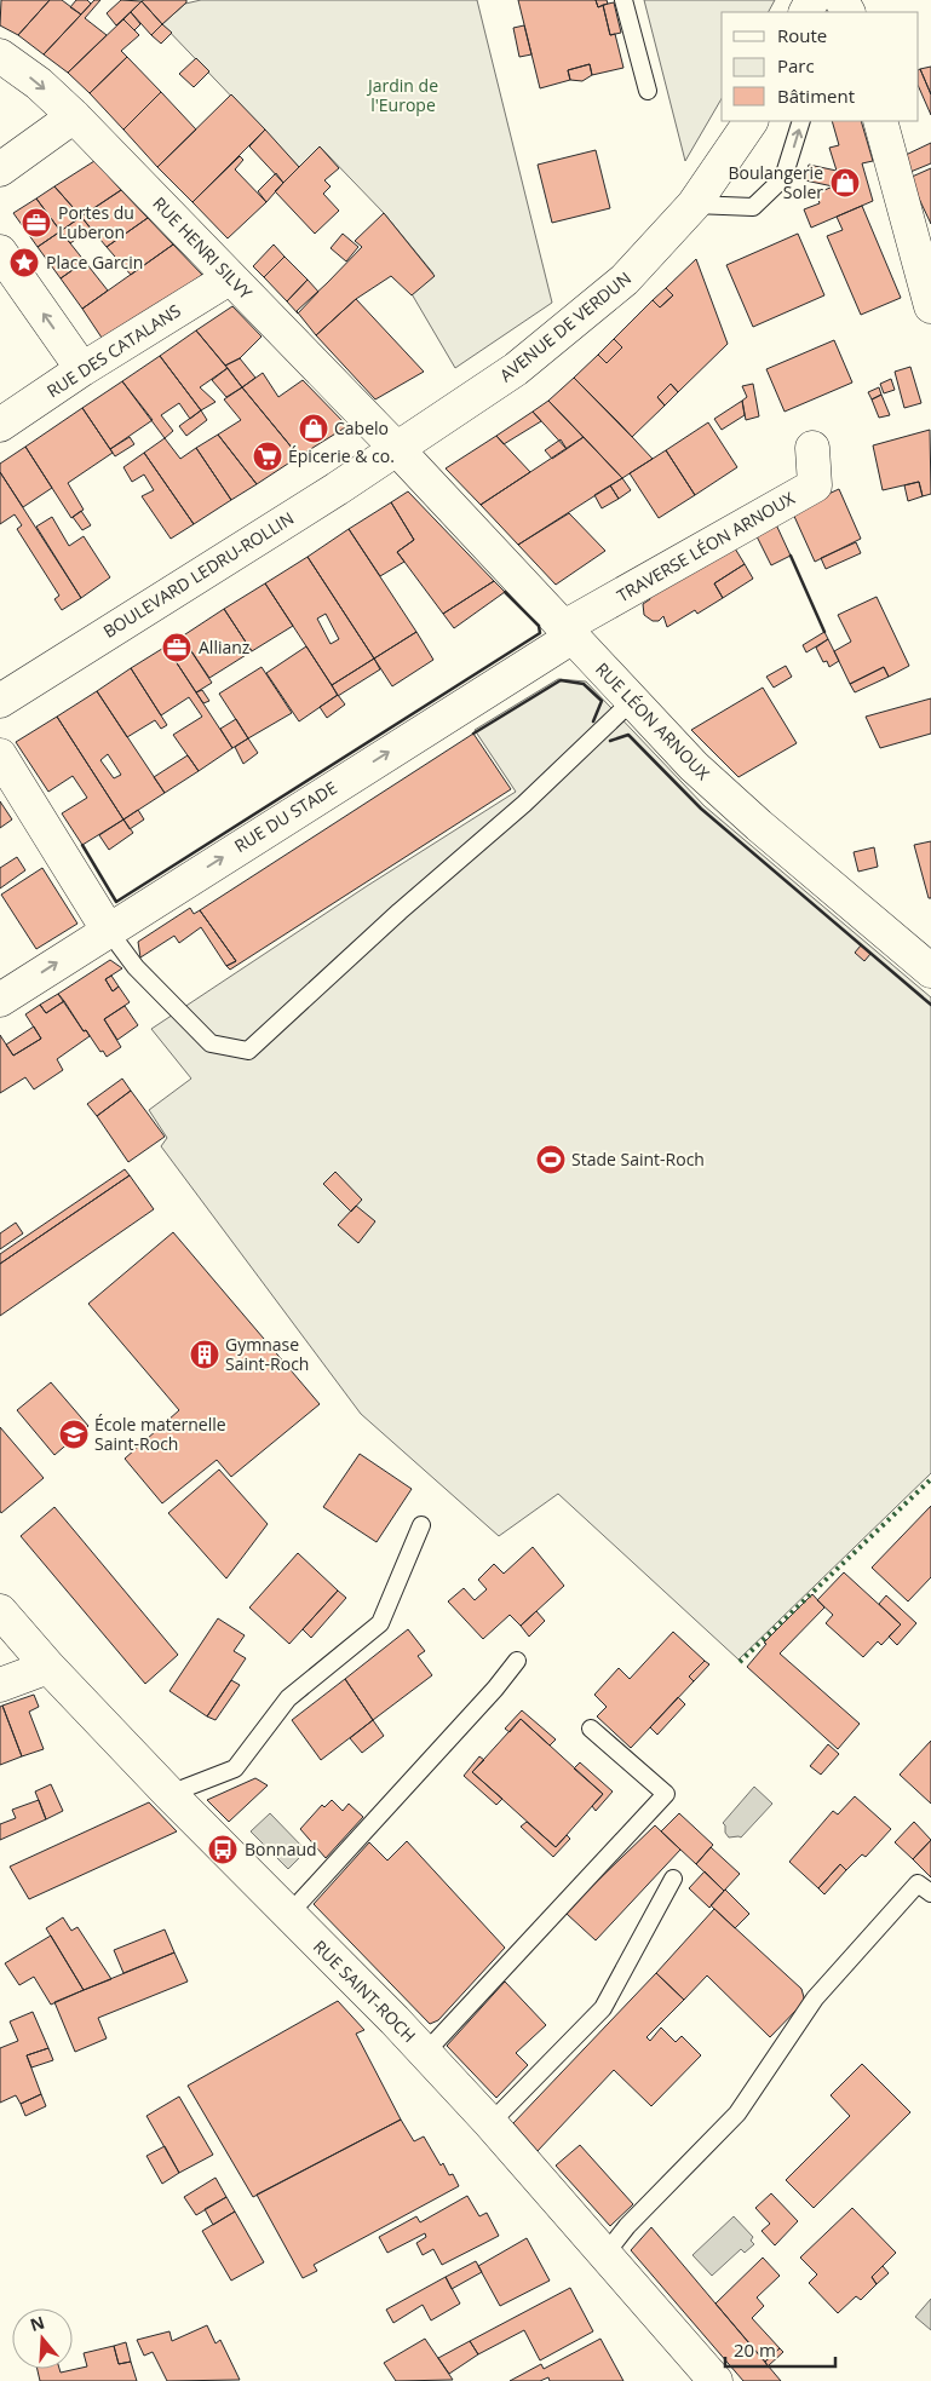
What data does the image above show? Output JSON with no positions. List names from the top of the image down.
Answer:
{
  "streets": {
    "street": [
      "RUE HENRI SILVY",
      "AVENUE DE VERDUN",
      "RUE DES CATALANS",
      "TRAVERSE LÉON ARNOUX",
      "BOULEVARD LEDRU-ROLLIN",
      "RUE LÉON ARNOUX",
      "RUE DU STADE",
      "RUE SAINT-ROCH"
    ]
  },
  "crossings": [
    ["RUE HENRI SILVY", "AVENUE DE VERDUN"],
    ["RUE HENRI SILVY", "RUE DES CATALANS"],
    ["RUE HENRI SILVY", "BOULEVARD LEDRU-ROLLIN"],
    ["RUE HENRI SILVY", "RUE LÉON ARNOUX"],
    ["AVENUE DE VERDUN", "BOULEVARD LEDRU-ROLLIN"],
    ["AVENUE DE VERDUN", "RUE LÉON ARNOUX"],
    ["TRAVERSE LÉON ARNOUX", "RUE LÉON ARNOUX"],
    ["TRAVERSE LÉON ARNOUX", "RUE DU STADE"],
    ["BOULEVARD LEDRU-ROLLIN", "RUE LÉON ARNOUX"],
    ["RUE LÉON ARNOUX", "RUE DU STADE"]
  ],
  "one_way": ["RUE DU STADE"],
  "parks": ["Jardin de l'Europe"],
  "places": {
    "shop": ["Boulangerie Soler", "Cabelo"],
    "office": ["Portes du Luberon", "Allianz"],
    "place": ["Place Garcin"],
    "supermarket": ["Épicerie & co."],
    "sports": ["Stade Saint-Roch"],
    "building": ["Gymnase Saint-Roch"],
    "school or university": ["École maternelle Saint-Roch"],
    "bus stop": ["Bonnaud"]
  },
  "legend": ["Route", "Parc", "Bâtiment"],
  "scale_bar": "20 m",
  "north": "top"
}
